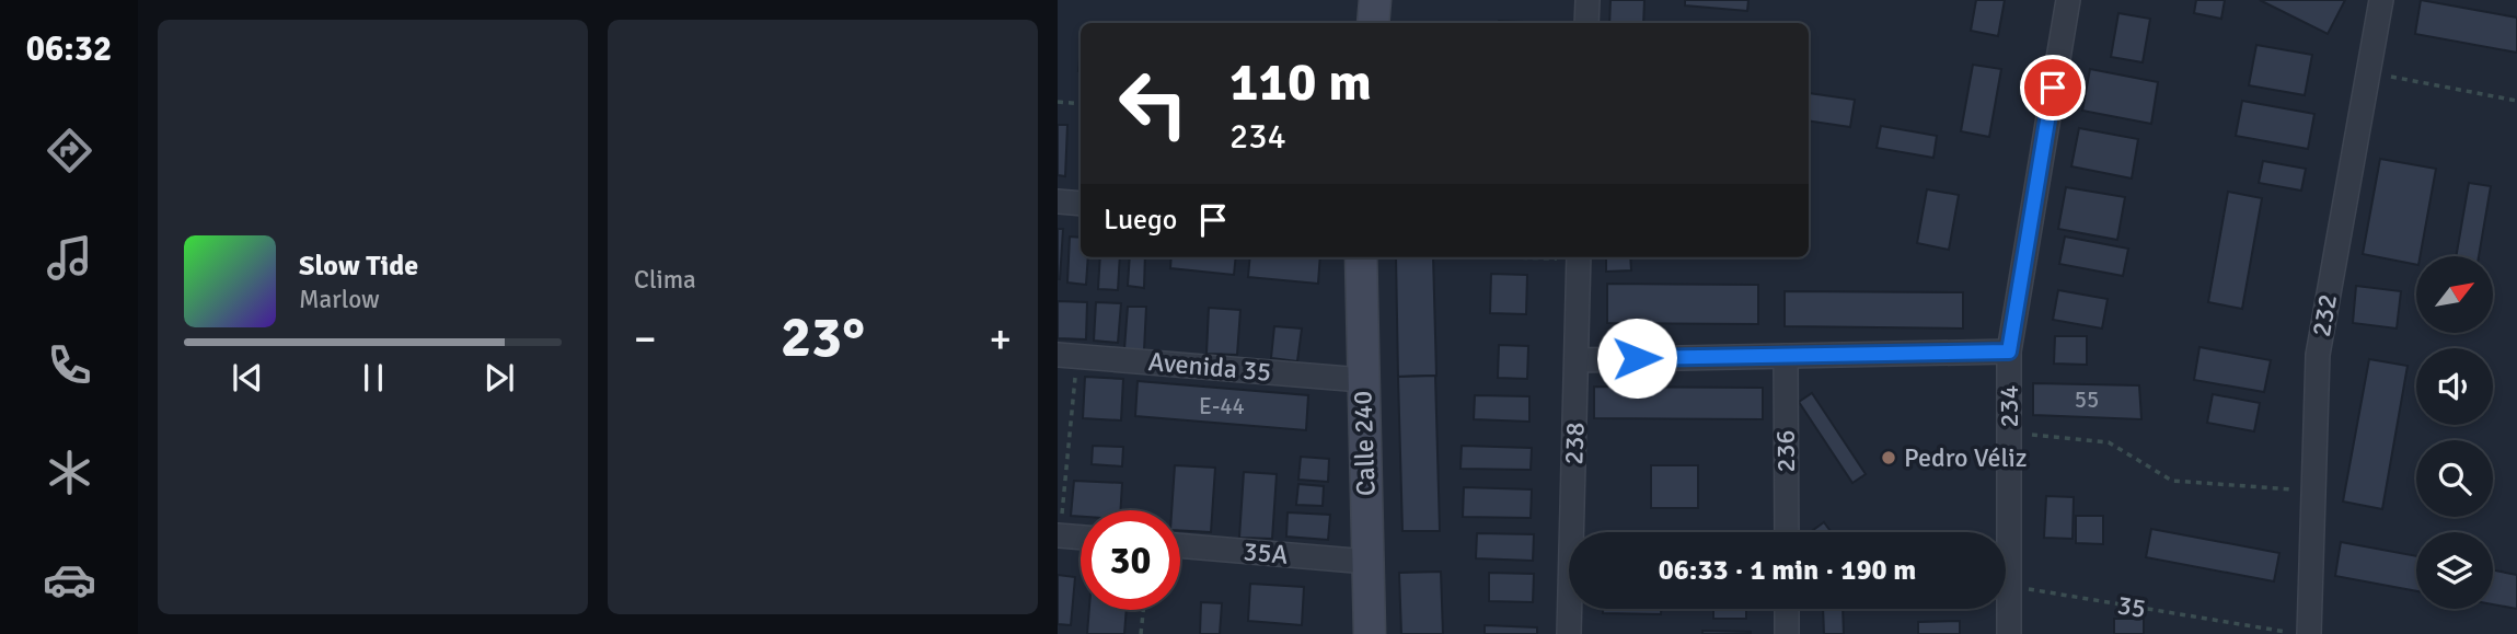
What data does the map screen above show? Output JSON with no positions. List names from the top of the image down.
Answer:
{
  "streets": {
    "street": [
      "232",
      "Avenida 35",
      "234",
      "Calle 240",
      "238",
      "236",
      "35A"
    ],
    "path": ["35"]
  },
  "crossings": [
    ["Avenida 35", "Calle 240"],
    ["234", "35"],
    ["Calle 240", "35A"]
  ],
  "places": ["Pedro Véliz"],
  "house_numbers": ["55", "E-44"],
  "north": "top right",
  "page": {
    "tabs": "06:32",
    "tile": "Clima",
    "turn": ["110 m", "234"],
    "then": "Luego",
    "song": ["Slow Tide", "Marlow"],
    "heat": ["−", "23°", "+"],
    "limit": "30",
    "trip": "06:33 · 1 min · 190 m"
  }
}
